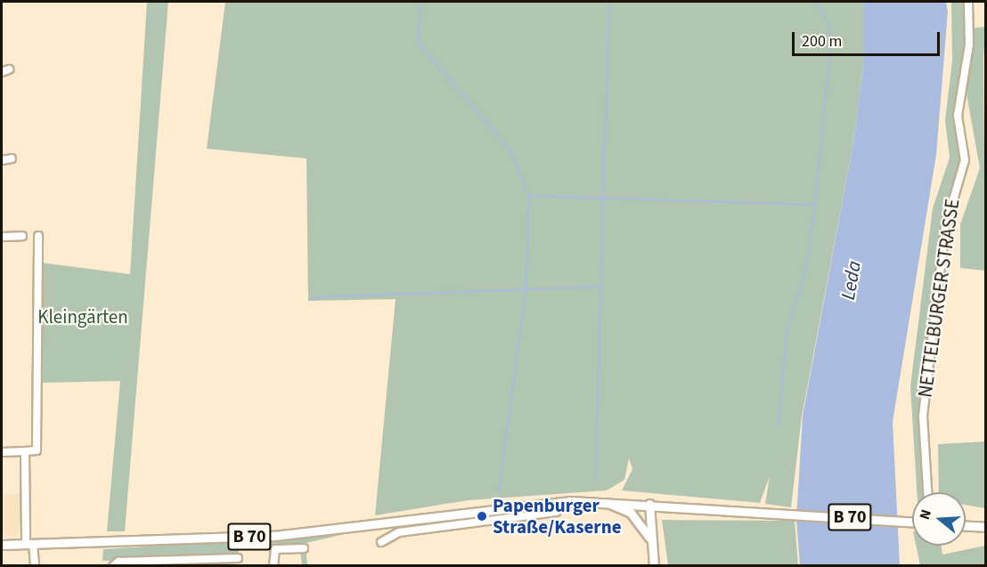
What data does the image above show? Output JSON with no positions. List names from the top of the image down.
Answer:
{
  "streets": {
    "main road": ["B 70"],
    "street": ["NETTELBURGER STRASSE"]
  },
  "water": ["Leda"],
  "parks": ["Kleingärten"],
  "places": ["Papenburger Straße/Kaserne"],
  "scale_bar": "200 m",
  "north": "left"
}
